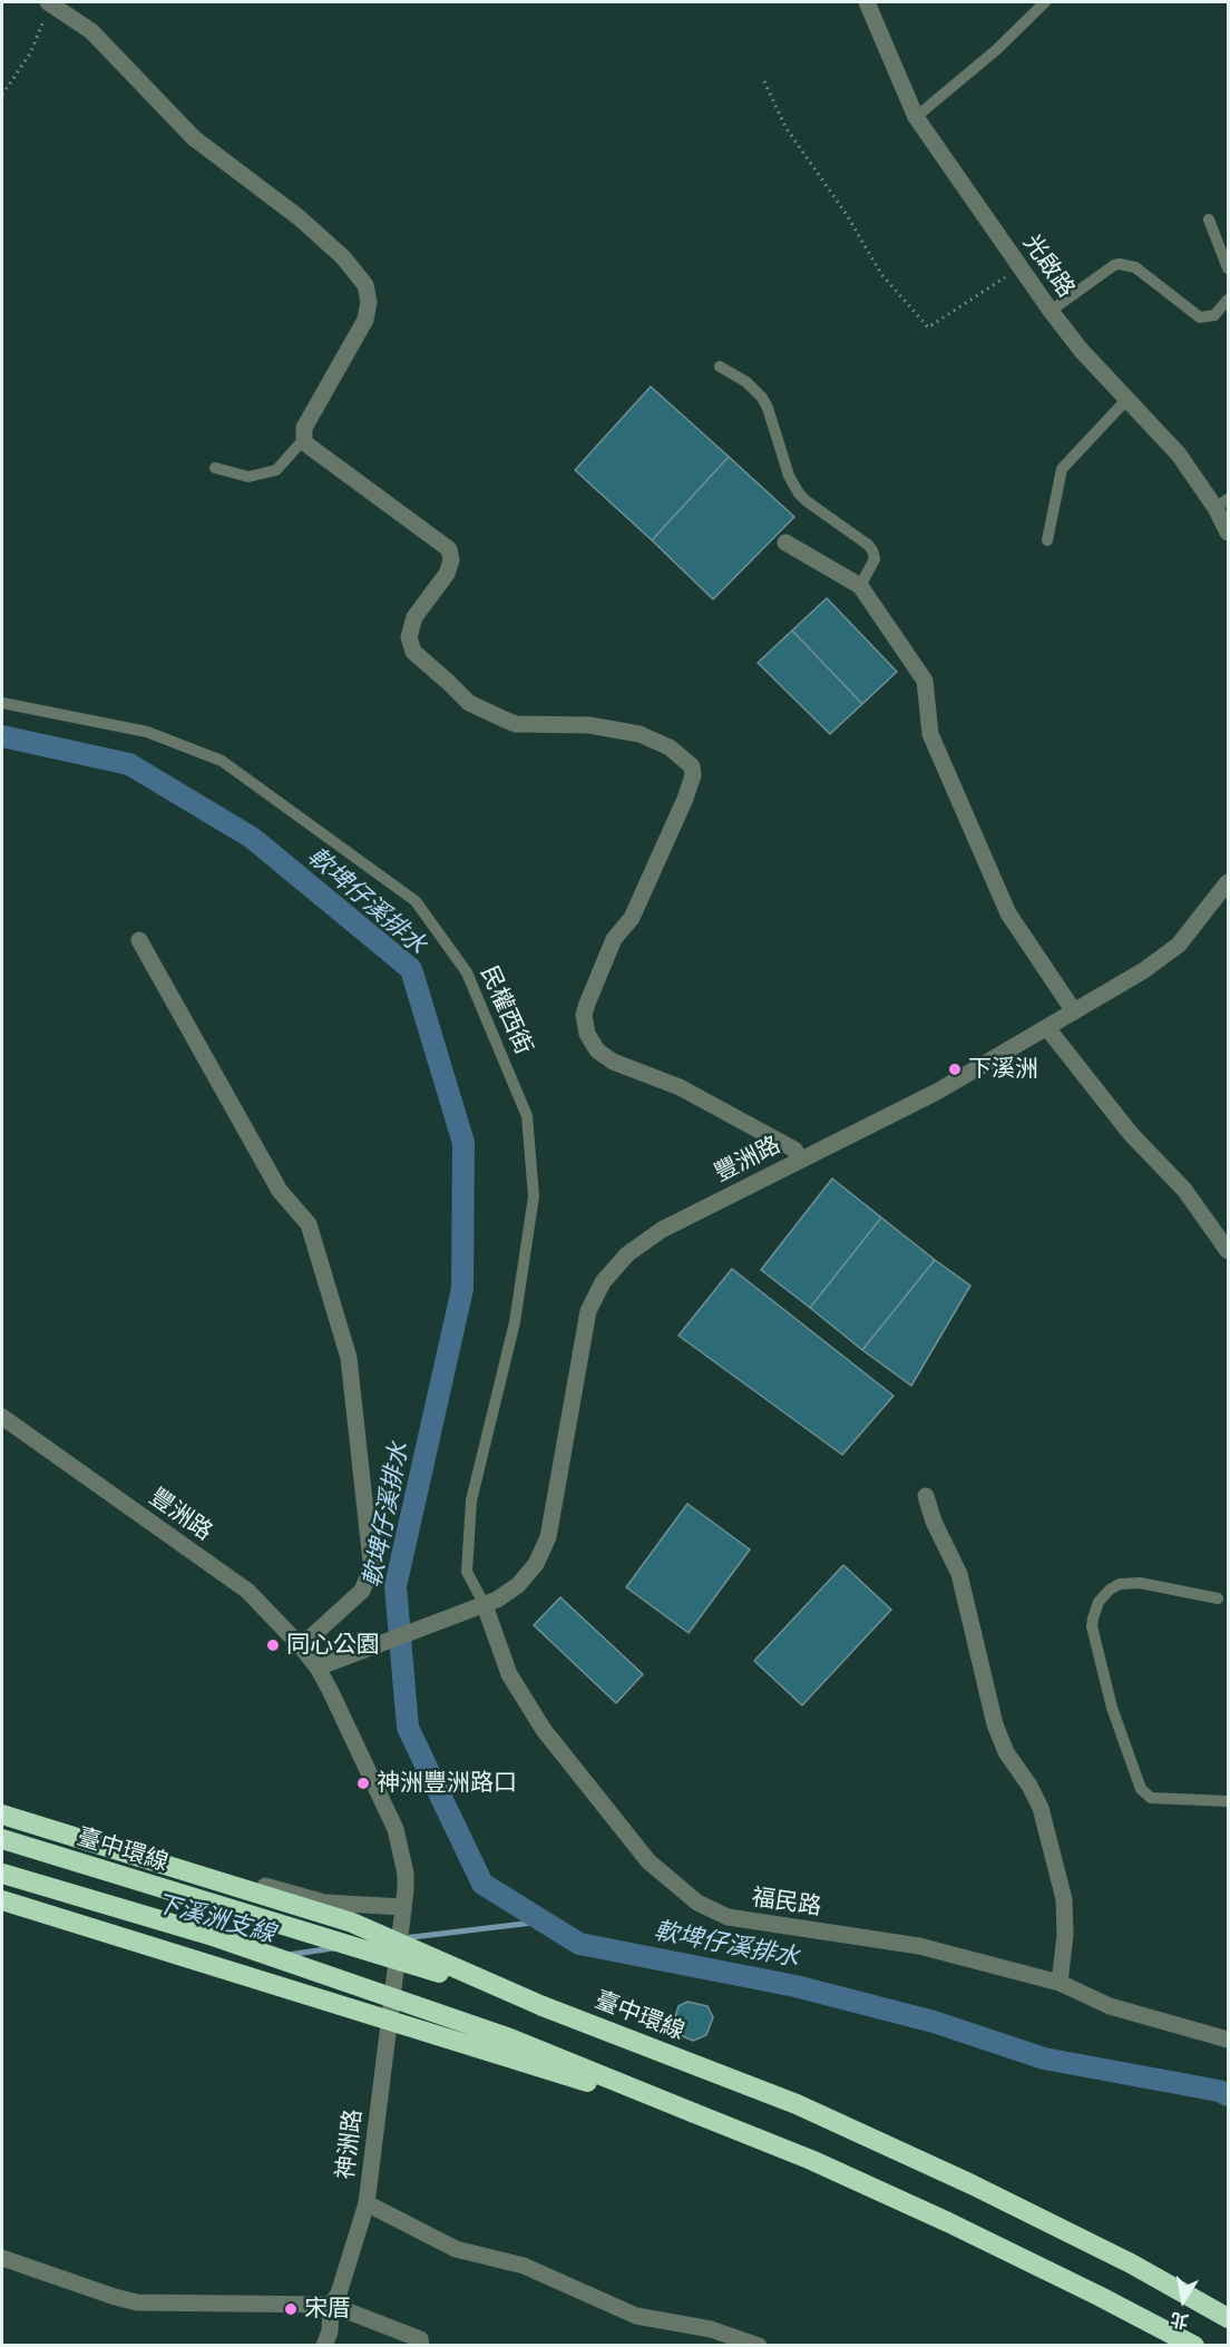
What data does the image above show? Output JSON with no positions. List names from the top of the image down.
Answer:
{
  "streets": {
    "highway": ["臺中環線"],
    "street": [
      "光啟路",
      "豐洲路",
      "福民路",
      "神洲路"
    ],
    "lane": ["民權西街"]
  },
  "crossings": [
    ["民權西街", "豐洲路"],
    ["民權西街", "福民路"],
    ["豐洲路", "福民路"],
    ["豐洲路", "神洲路"]
  ],
  "water": ["軟埤仔溪排水", "下溪洲支線"],
  "places": [
    "下溪洲",
    "同心公園",
    "神洲豐洲路口",
    "宋厝"
  ],
  "north": "bottom"
}
